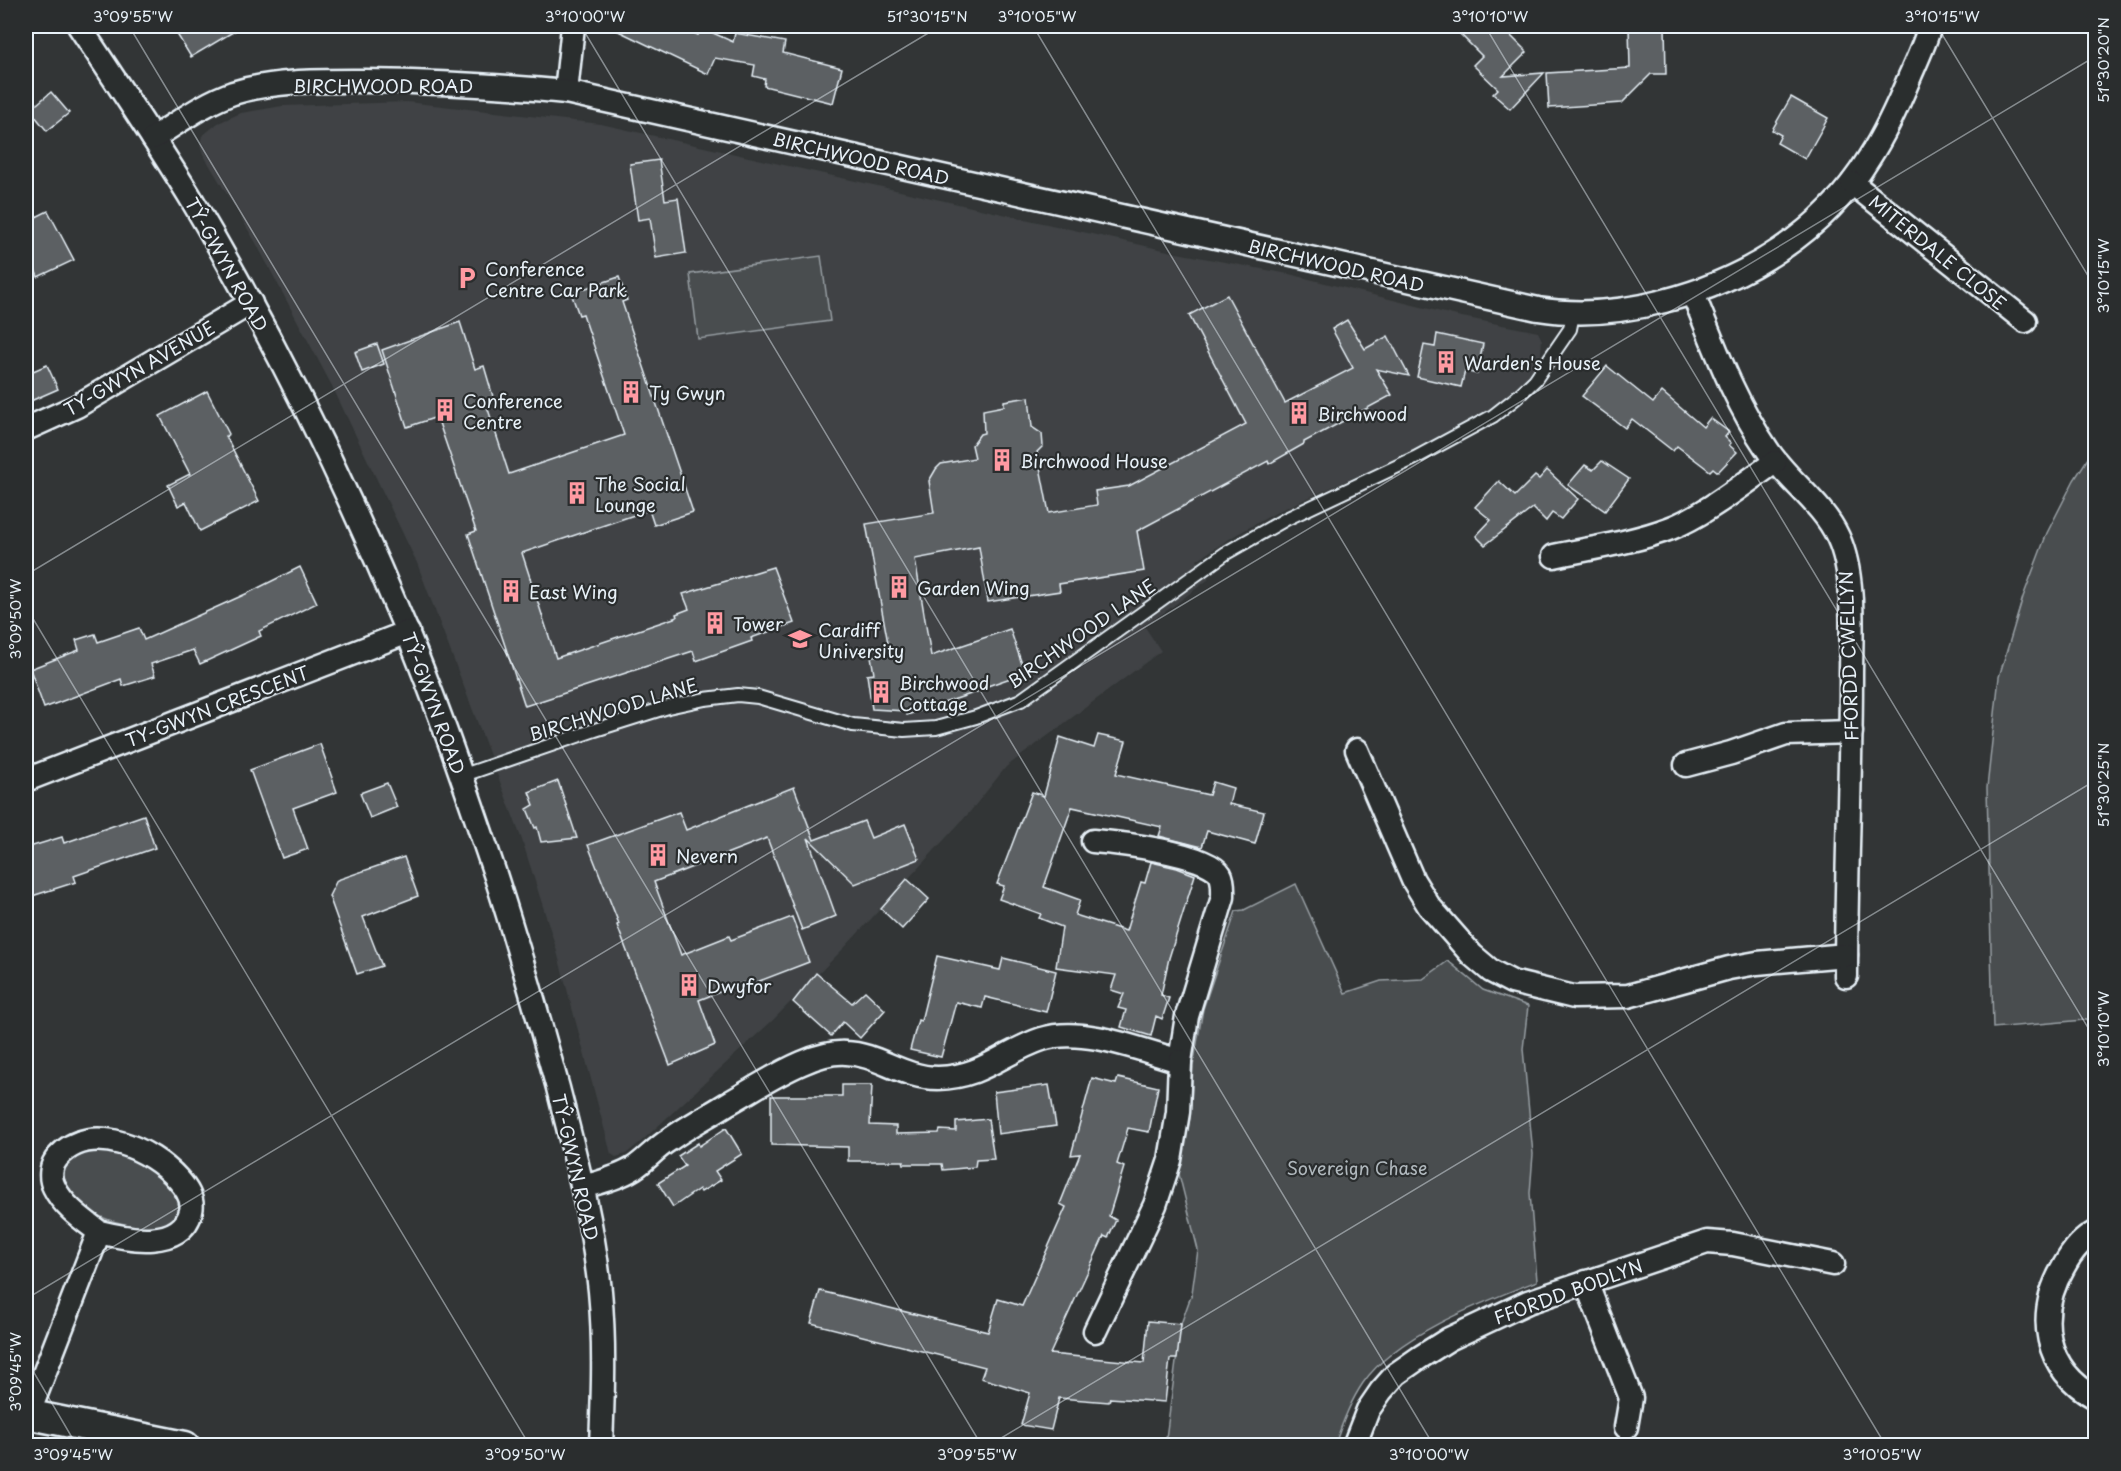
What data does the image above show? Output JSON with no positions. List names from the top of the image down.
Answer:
{
  "streets": {
    "street": [
      "BIRCHWOOD ROAD",
      "MITERDALE CLOSE",
      "TŶ-GWYN ROAD",
      "TY-GWYN AVENUE",
      "FFORDD CWELLYN",
      "TY-GWYN CRESCENT",
      "FFORDD BODLYN"
    ],
    "lane": ["BIRCHWOOD LANE"]
  },
  "crossings": [
    ["BIRCHWOOD ROAD", "MITERDALE CLOSE"],
    ["BIRCHWOOD ROAD", "TŶ-GWYN ROAD"],
    ["BIRCHWOOD ROAD", "BIRCHWOOD LANE"],
    ["BIRCHWOOD ROAD", "FFORDD CWELLYN"],
    ["TŶ-GWYN ROAD", "TY-GWYN AVENUE"],
    ["TŶ-GWYN ROAD", "BIRCHWOOD LANE"],
    ["TŶ-GWYN ROAD", "TY-GWYN CRESCENT"]
  ],
  "parks": ["Sovereign Chase"],
  "places": {
    "parking": ["Conference Centre Car Park"],
    "building": [
      "Warden's House",
      "Ty Gwyn",
      "Conference Centre",
      "Birchwood",
      "Birchwood House",
      "The Social Lounge",
      "Garden Wing",
      "East Wing",
      "Tower",
      "Birchwood Cottage",
      "Nevern",
      "Dwyfor"
    ],
    "school or university": ["Cardiff University"]
  },
  "coordinates": [
    "3°09'55\"W",
    "3°10'00\"W",
    "51°30'15\"N",
    "3°10'05\"W",
    "3°10'10\"W",
    "3°10'15\"W",
    "51°30'20\"N",
    "3°09'50\"W",
    "51°30'25\"N",
    "3°09'45\"W"
  ]
}
